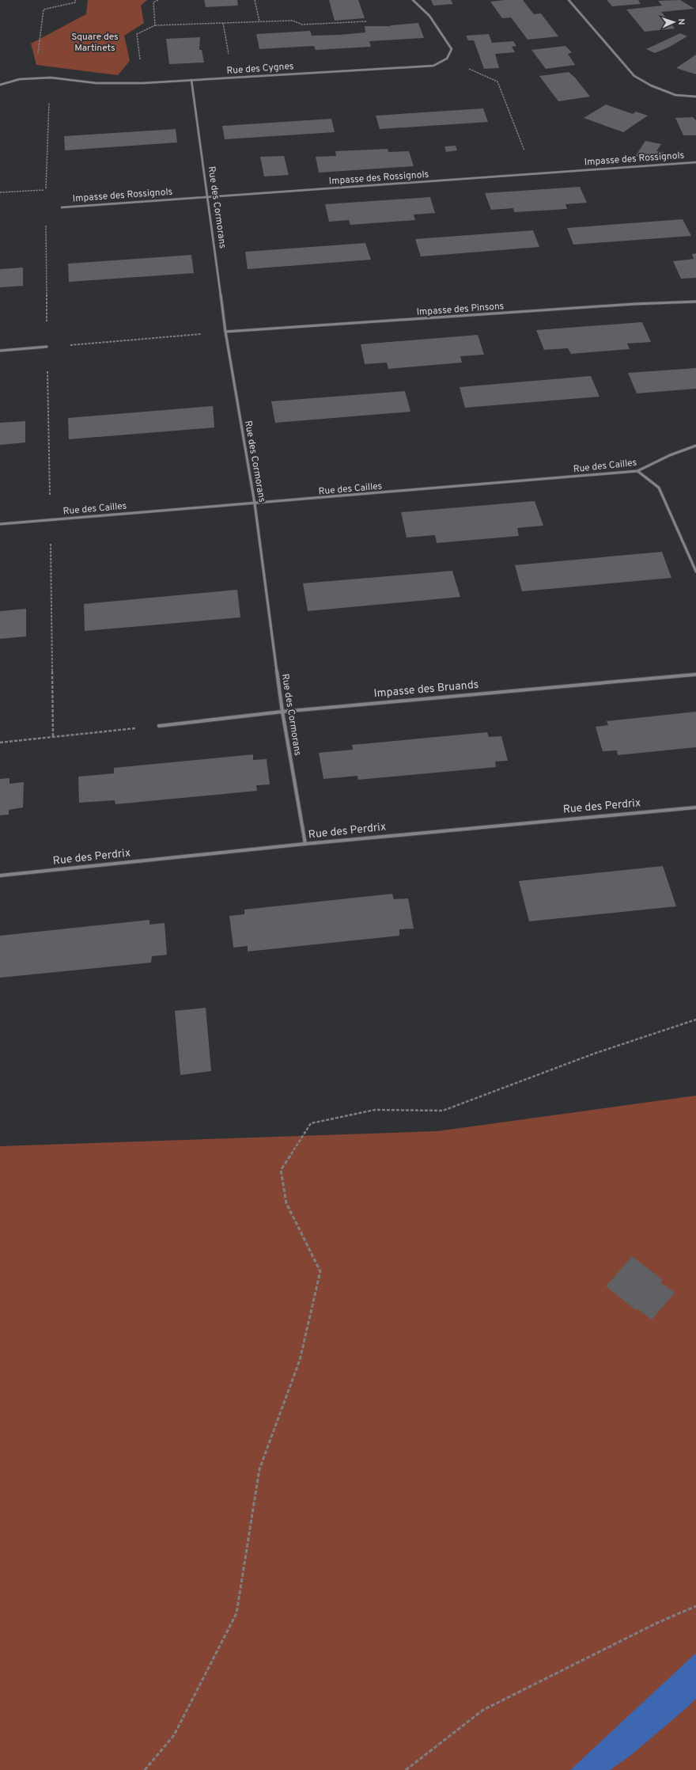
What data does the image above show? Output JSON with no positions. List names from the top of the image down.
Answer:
{
  "streets": {
    "street": [
      "Rue des Cygnes",
      "Impasse des Rossignols",
      "Rue des Cormorans",
      "Impasse des Pinsons",
      "Rue des Cailles",
      "Impasse des Bruands",
      "Rue des Perdrix"
    ]
  },
  "crossings": [
    ["Rue des Cygnes", "Rue des Cormorans"],
    ["Impasse des Rossignols", "Rue des Cormorans"],
    ["Rue des Cormorans", "Impasse des Pinsons"],
    ["Rue des Cormorans", "Rue des Cailles"],
    ["Rue des Cormorans", "Impasse des Bruands"],
    ["Rue des Cormorans", "Rue des Perdrix"]
  ],
  "parks": ["Square des Martinets"],
  "north": "right"
}
